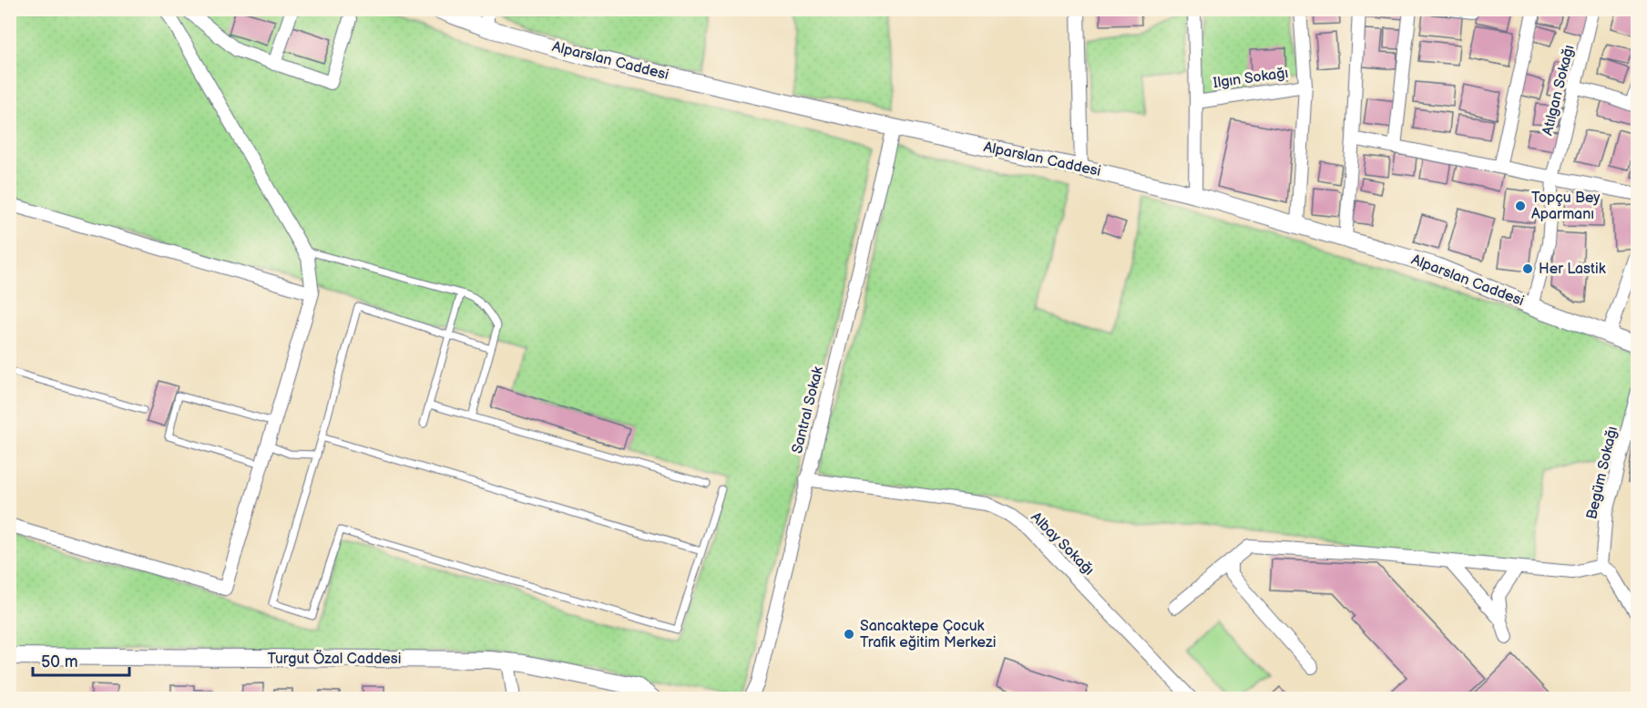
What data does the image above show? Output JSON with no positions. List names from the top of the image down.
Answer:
{
  "streets": {
    "street": [
      "Alparslan Caddesi",
      "Ilgın Sokağı",
      "Atılgan Sokağı",
      "Santral Sokak",
      "Begüm Sokağı",
      "Albay Sokağı",
      "Turgut Özal Caddesi"
    ]
  },
  "crossings": [
    ["Alparslan Caddesi", "Ilgın Sokağı"],
    ["Alparslan Caddesi", "Atılgan Sokağı"],
    ["Alparslan Caddesi", "Santral Sokak"],
    ["Santral Sokak", "Albay Sokağı"]
  ],
  "places": ["Topçu Bey Aparmanı", "Her Lastik", "Sancaktepe Çocuk Trafik eğitim Merkezi"],
  "scale_bar": "50 m"
}
